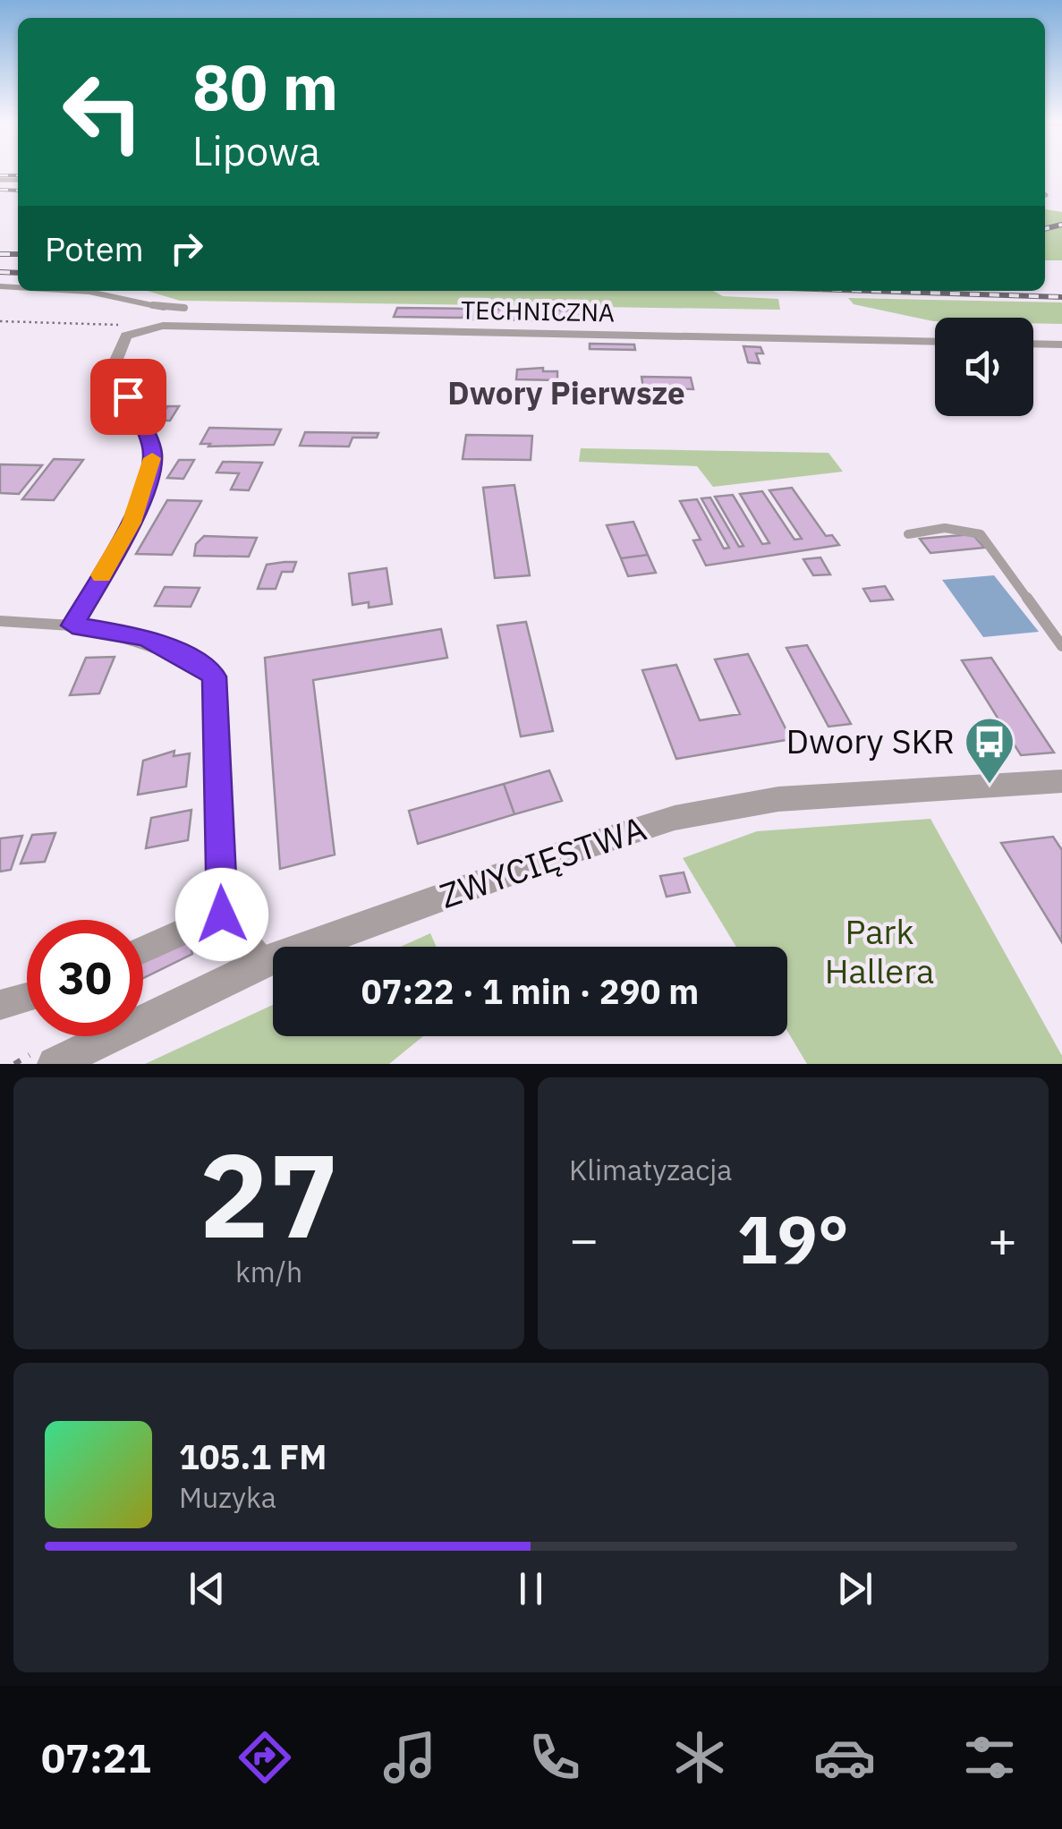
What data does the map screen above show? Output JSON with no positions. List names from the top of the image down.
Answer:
{
  "streets": {
    "street": ["TECHNICZNA", "ZWYCIĘSTWA"]
  },
  "districts": ["Dwory Pierwsze"],
  "parks": ["Park Hallera"],
  "places": {
    "bus stop": ["Dwory SKR"]
  },
  "page": {
    "turn": ["80 m", "Lipowa"],
    "then": "Potem",
    "limit": "30",
    "trip": "07:22 · 1 min · 290 m",
    "tile": [
      ["27", "km/h"],
      "Klimatyzacja"
    ],
    "heat": ["−", "19°", "+"],
    "song": ["105.1 FM", "Muzyka"],
    "tabs": "07:21"
  }
}
